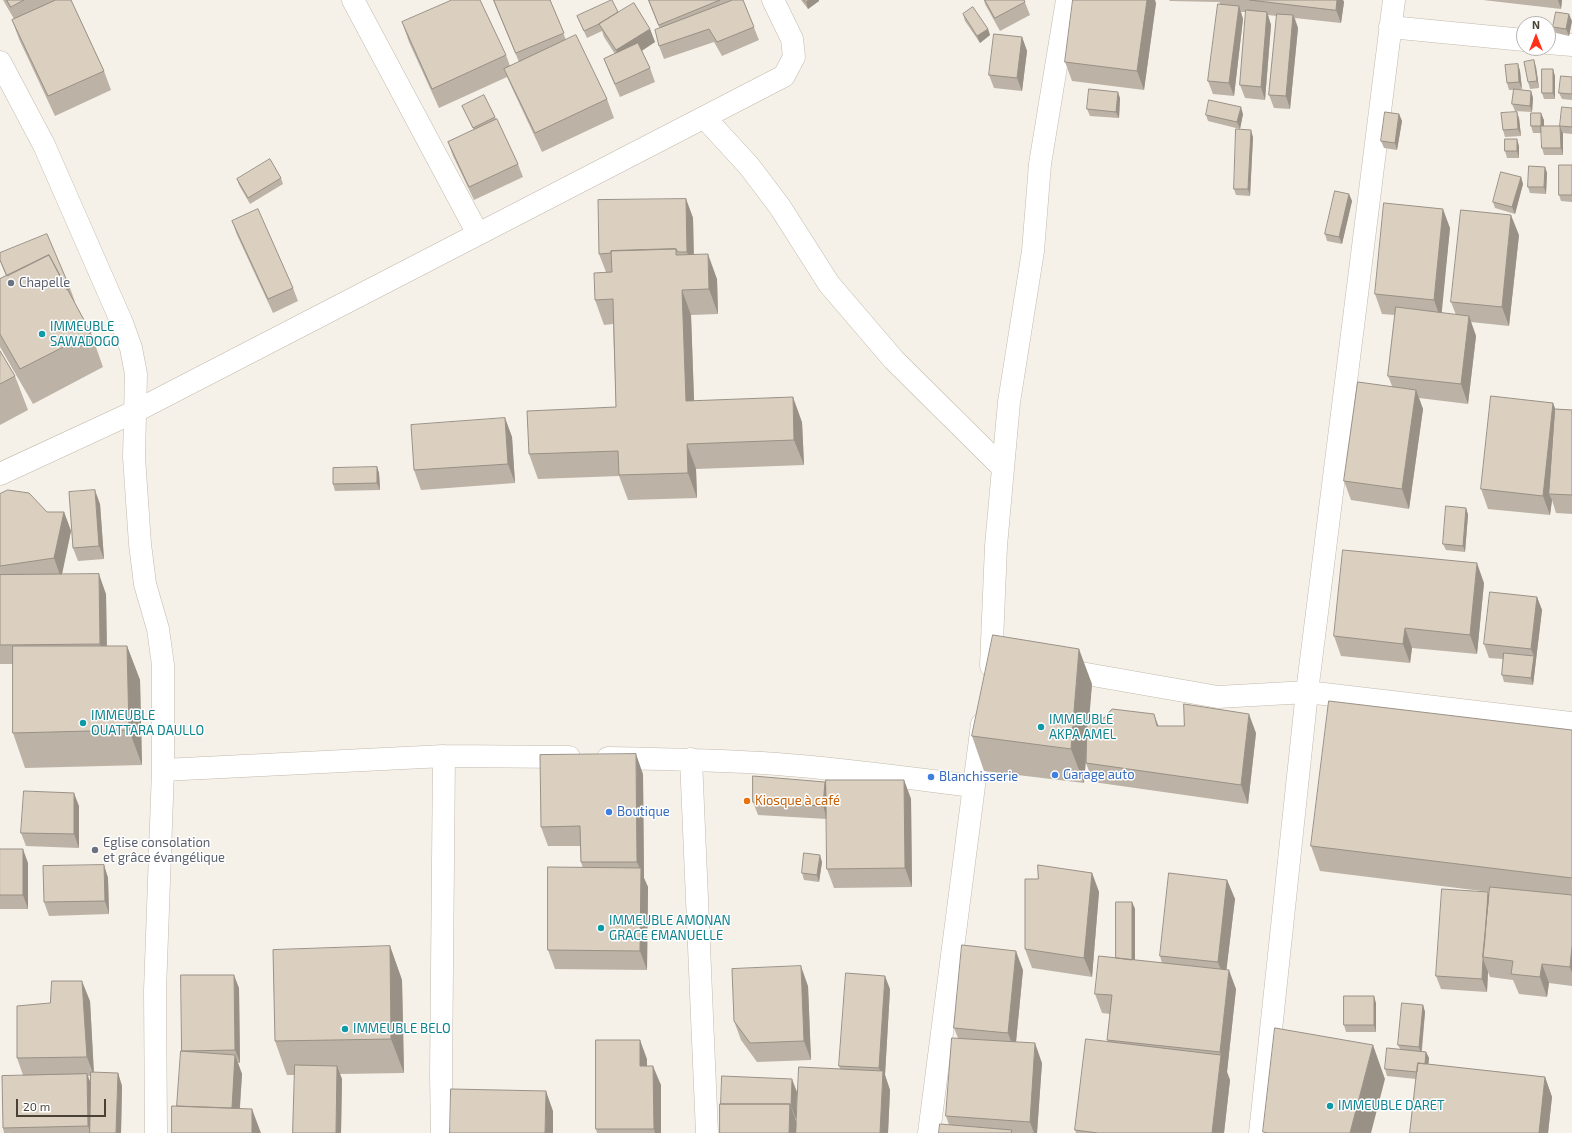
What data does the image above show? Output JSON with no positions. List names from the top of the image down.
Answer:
{
  "places": [
    "Chapelle",
    "IMMEUBLE SAWADOGO",
    "IMMEUBLE OUATTARA DAULLO",
    "IMMEUBLE AKPA AMEL",
    "Garage auto",
    "Blanchisserie",
    "Kiosque à café",
    "Boutique",
    "Eglise consolation et grâce évangélique",
    "IMMEUBLE AMONAN GRACE EMANUELLE",
    "IMMEUBLE BELO",
    "IMMEUBLE DARET"
  ],
  "scale_bar": "20 m",
  "north": "top"
}
